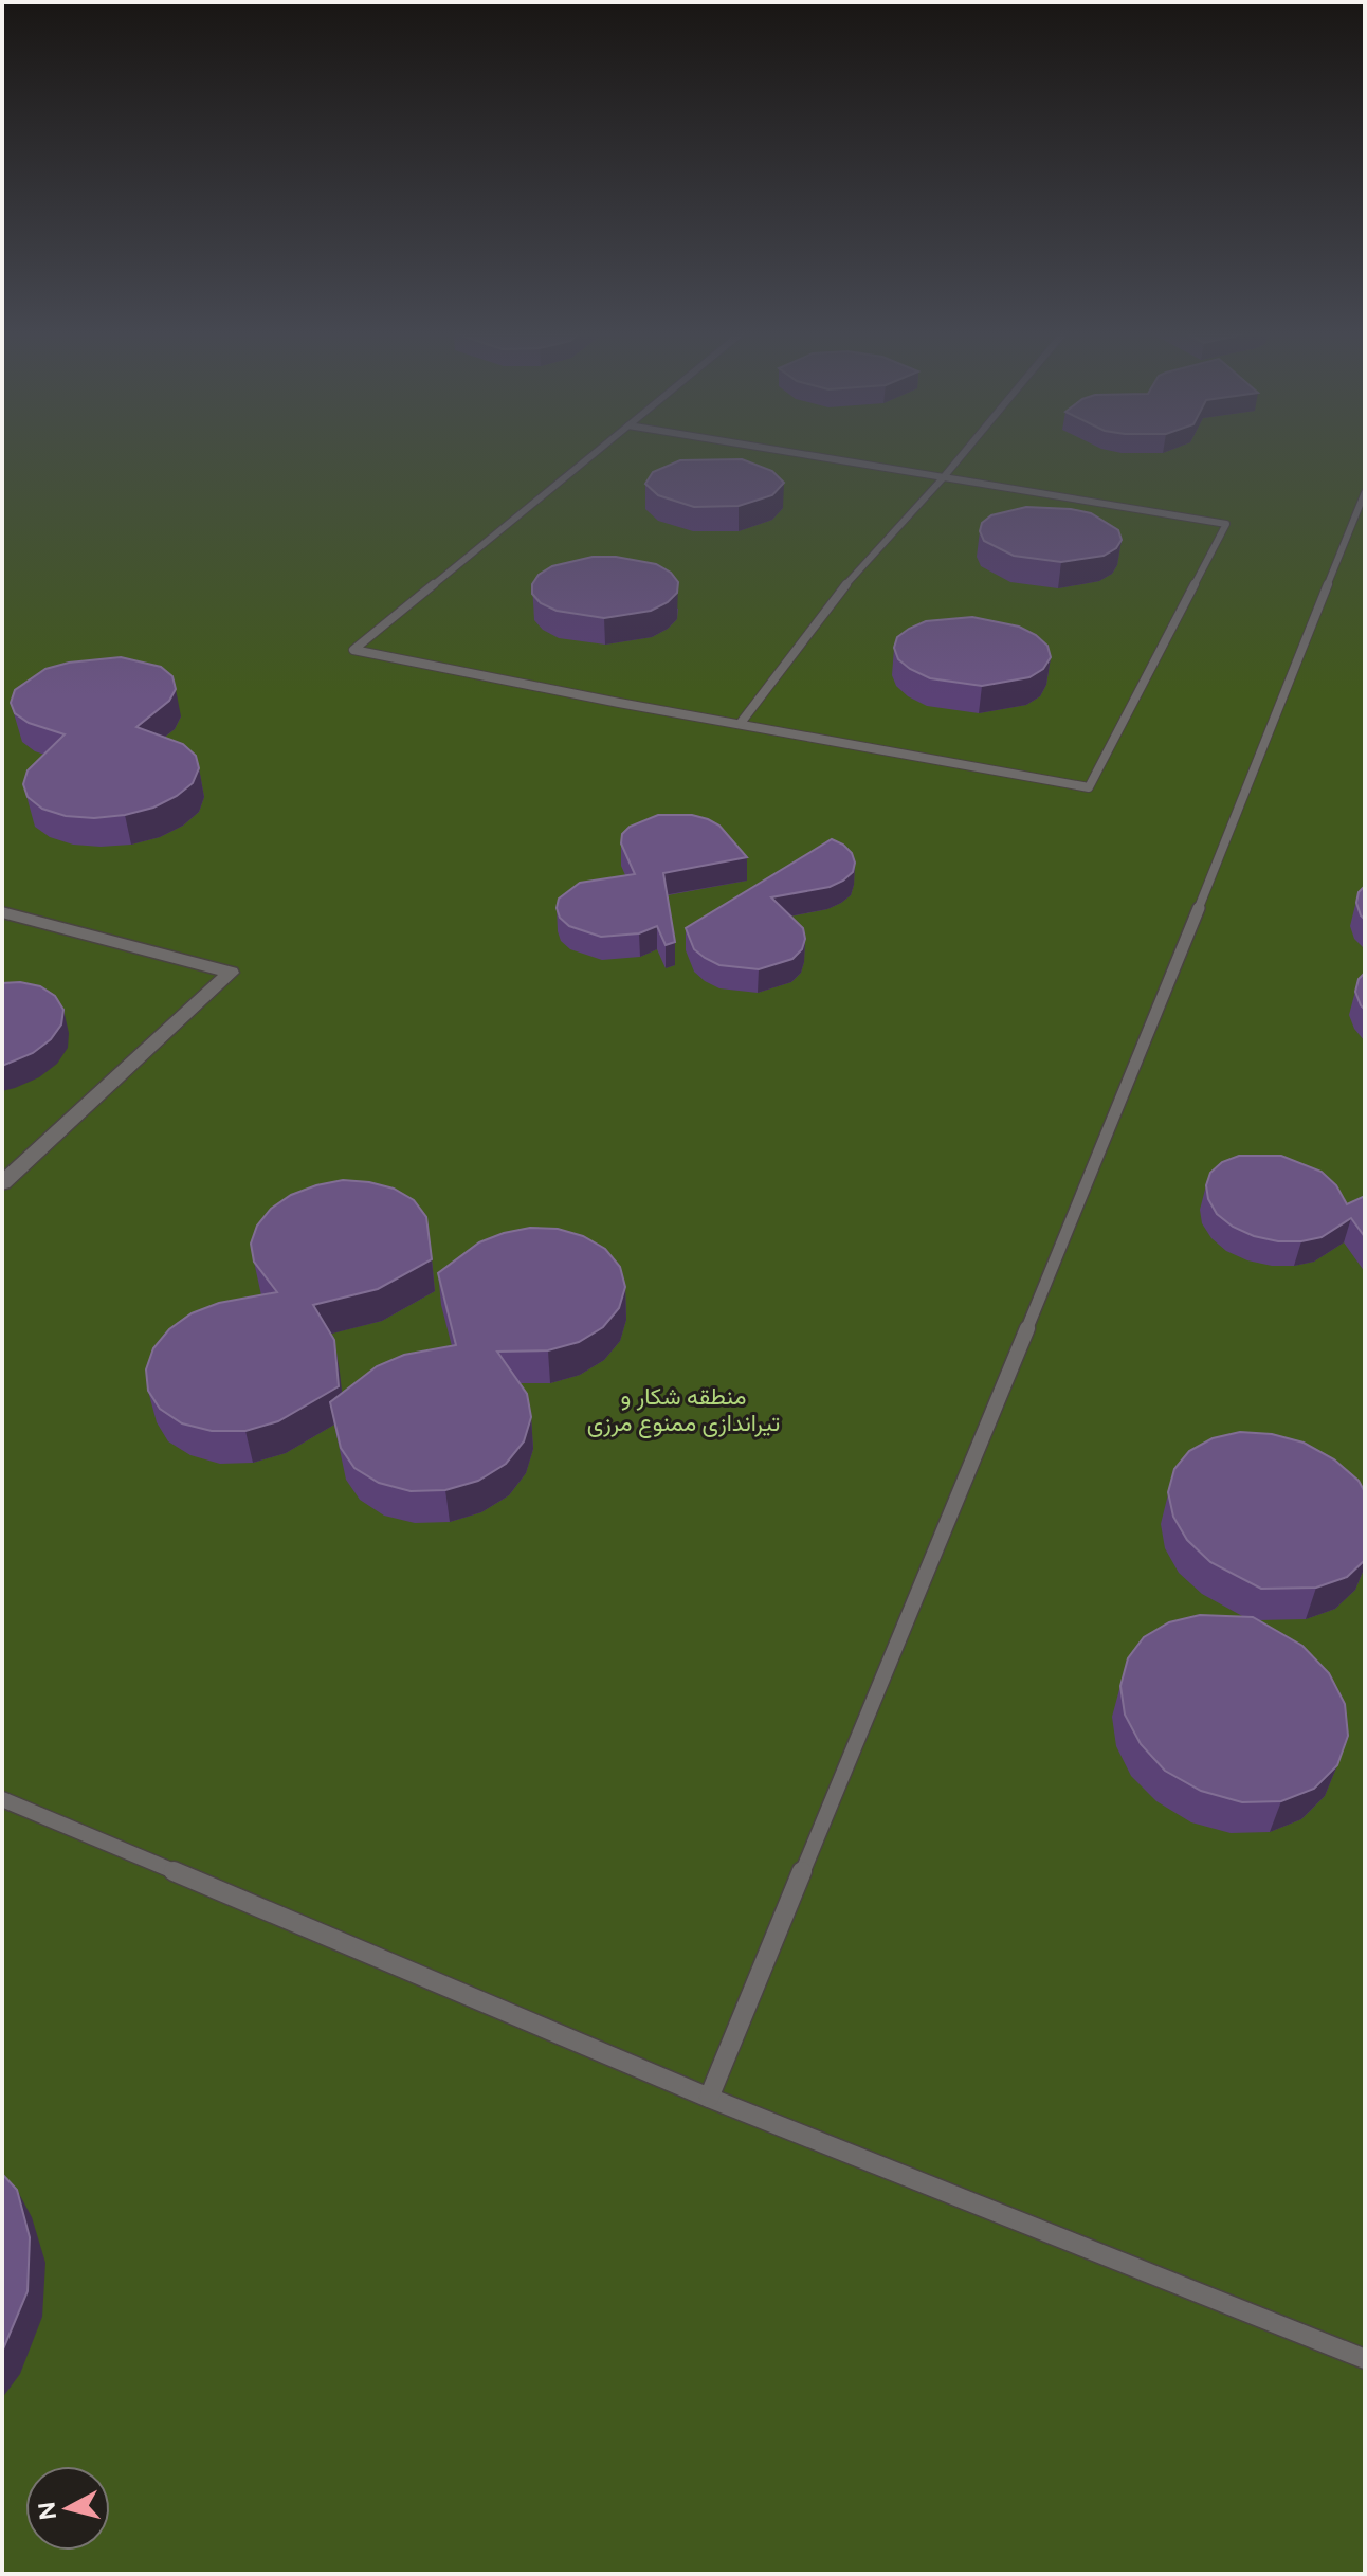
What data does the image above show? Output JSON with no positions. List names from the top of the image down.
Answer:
{
  "parks": ["منطقه شکار و تیراندازی ممنوع مرزی"],
  "north": "left"
}
